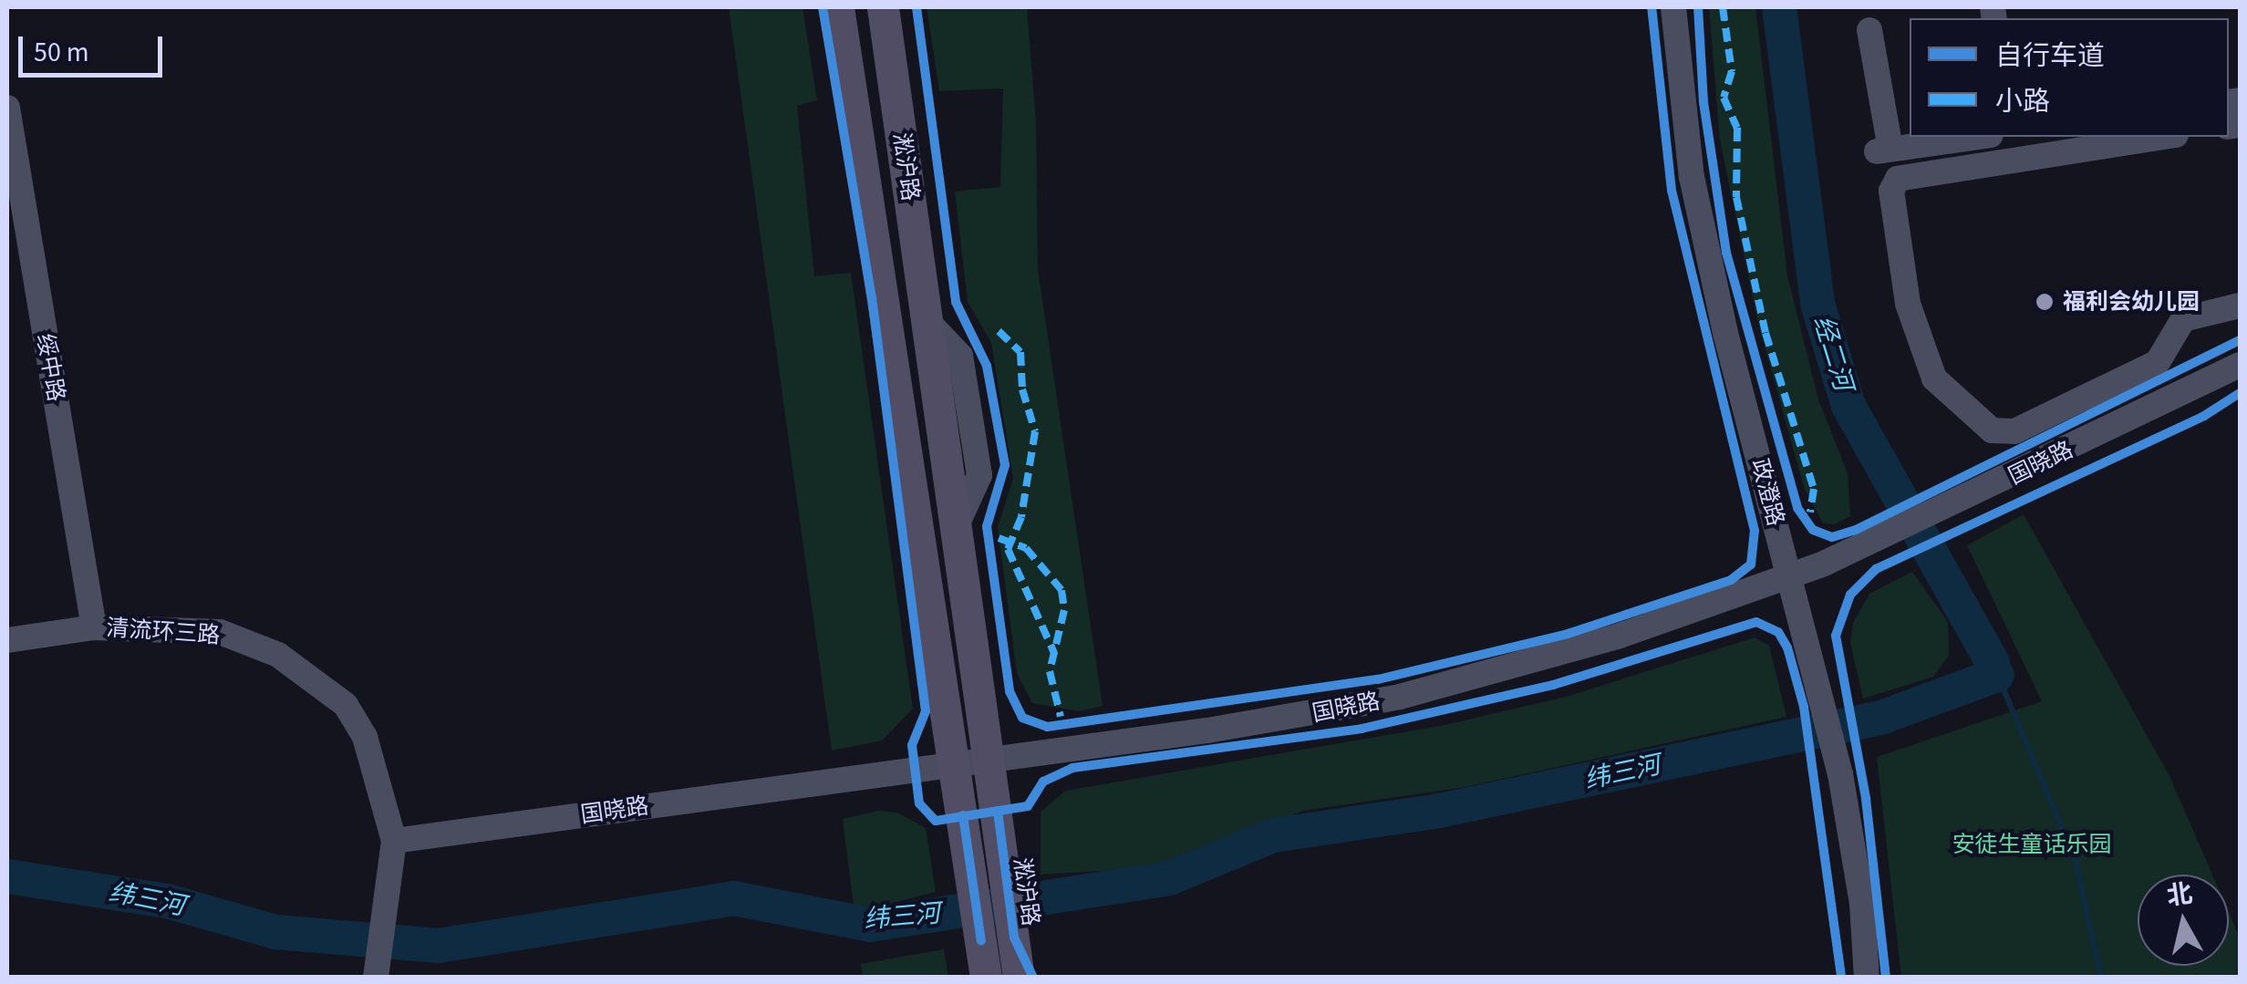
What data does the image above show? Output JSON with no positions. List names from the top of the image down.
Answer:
{
  "streets": {
    "main road": ["淞沪路"],
    "street": [
      "绥中路",
      "国晓路",
      "政澄路",
      "清流环三路"
    ]
  },
  "crossings": [
    ["淞沪路", "国晓路"],
    ["绥中路", "清流环三路"],
    ["国晓路", "政澄路"],
    ["国晓路", "清流环三路"]
  ],
  "water": ["经二河", "纬三河"],
  "parks": ["安徒生童话乐园"],
  "places": ["福利会幼儿园"],
  "legend": ["自行车道", "小路"],
  "scale_bar": "50 m",
  "north": "top"
}
